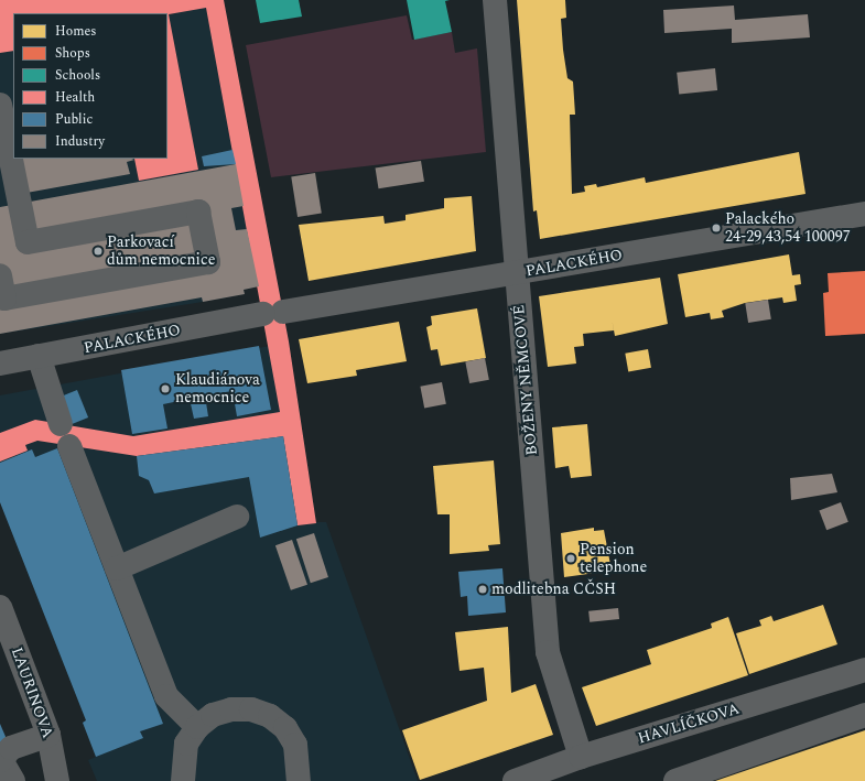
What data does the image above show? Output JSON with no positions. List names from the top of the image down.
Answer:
{
  "streets": {
    "street": [
      "PALACKÉHO",
      "BOŽENY NĚMCOVÉ",
      "LAURINOVA",
      "HAVLÍČKOVA"
    ]
  },
  "crossings": [
    ["PALACKÉHO", "BOŽENY NĚMCOVÉ"],
    ["BOŽENY NĚMCOVÉ", "HAVLÍČKOVA"]
  ],
  "places": [
    "Palackého 24-29,43,54 100097",
    "Parkovací dům nemocnice",
    "Klaudiánova nemocnice",
    "Pension telephone",
    "modlitebna CČSH"
  ],
  "legend": [
    "Homes",
    "Shops",
    "Schools",
    "Health",
    "Public",
    "Industry"
  ]
}
